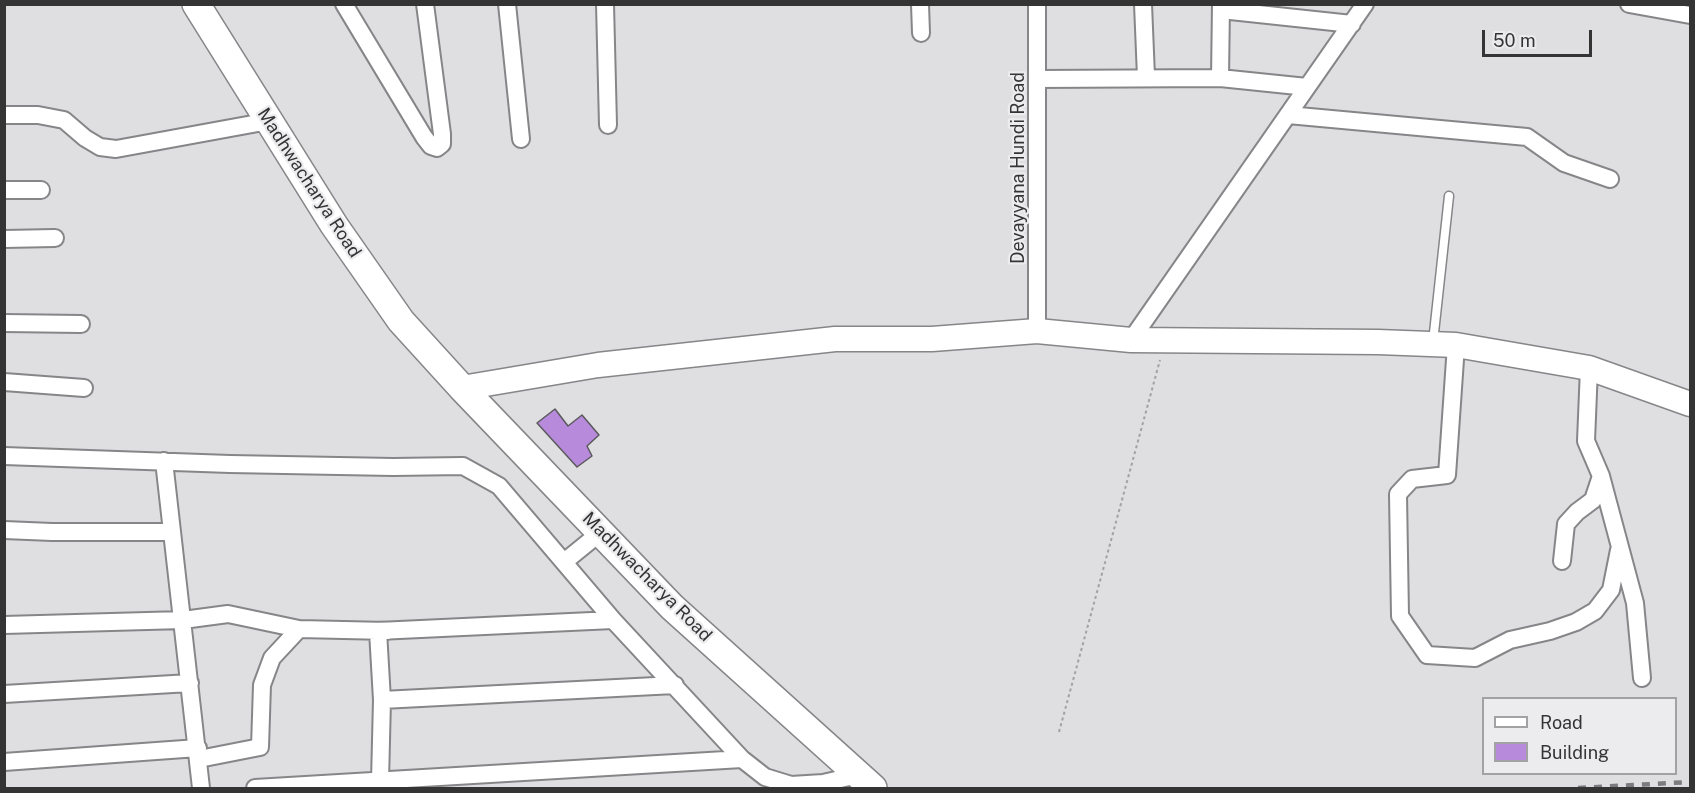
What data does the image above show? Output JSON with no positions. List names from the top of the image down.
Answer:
{
  "streets": {
    "main road": ["Madhwacharya Road"],
    "street": ["Devayyana Hundi Road"]
  },
  "legend": ["Road", "Building"],
  "scale_bar": "50 m"
}
